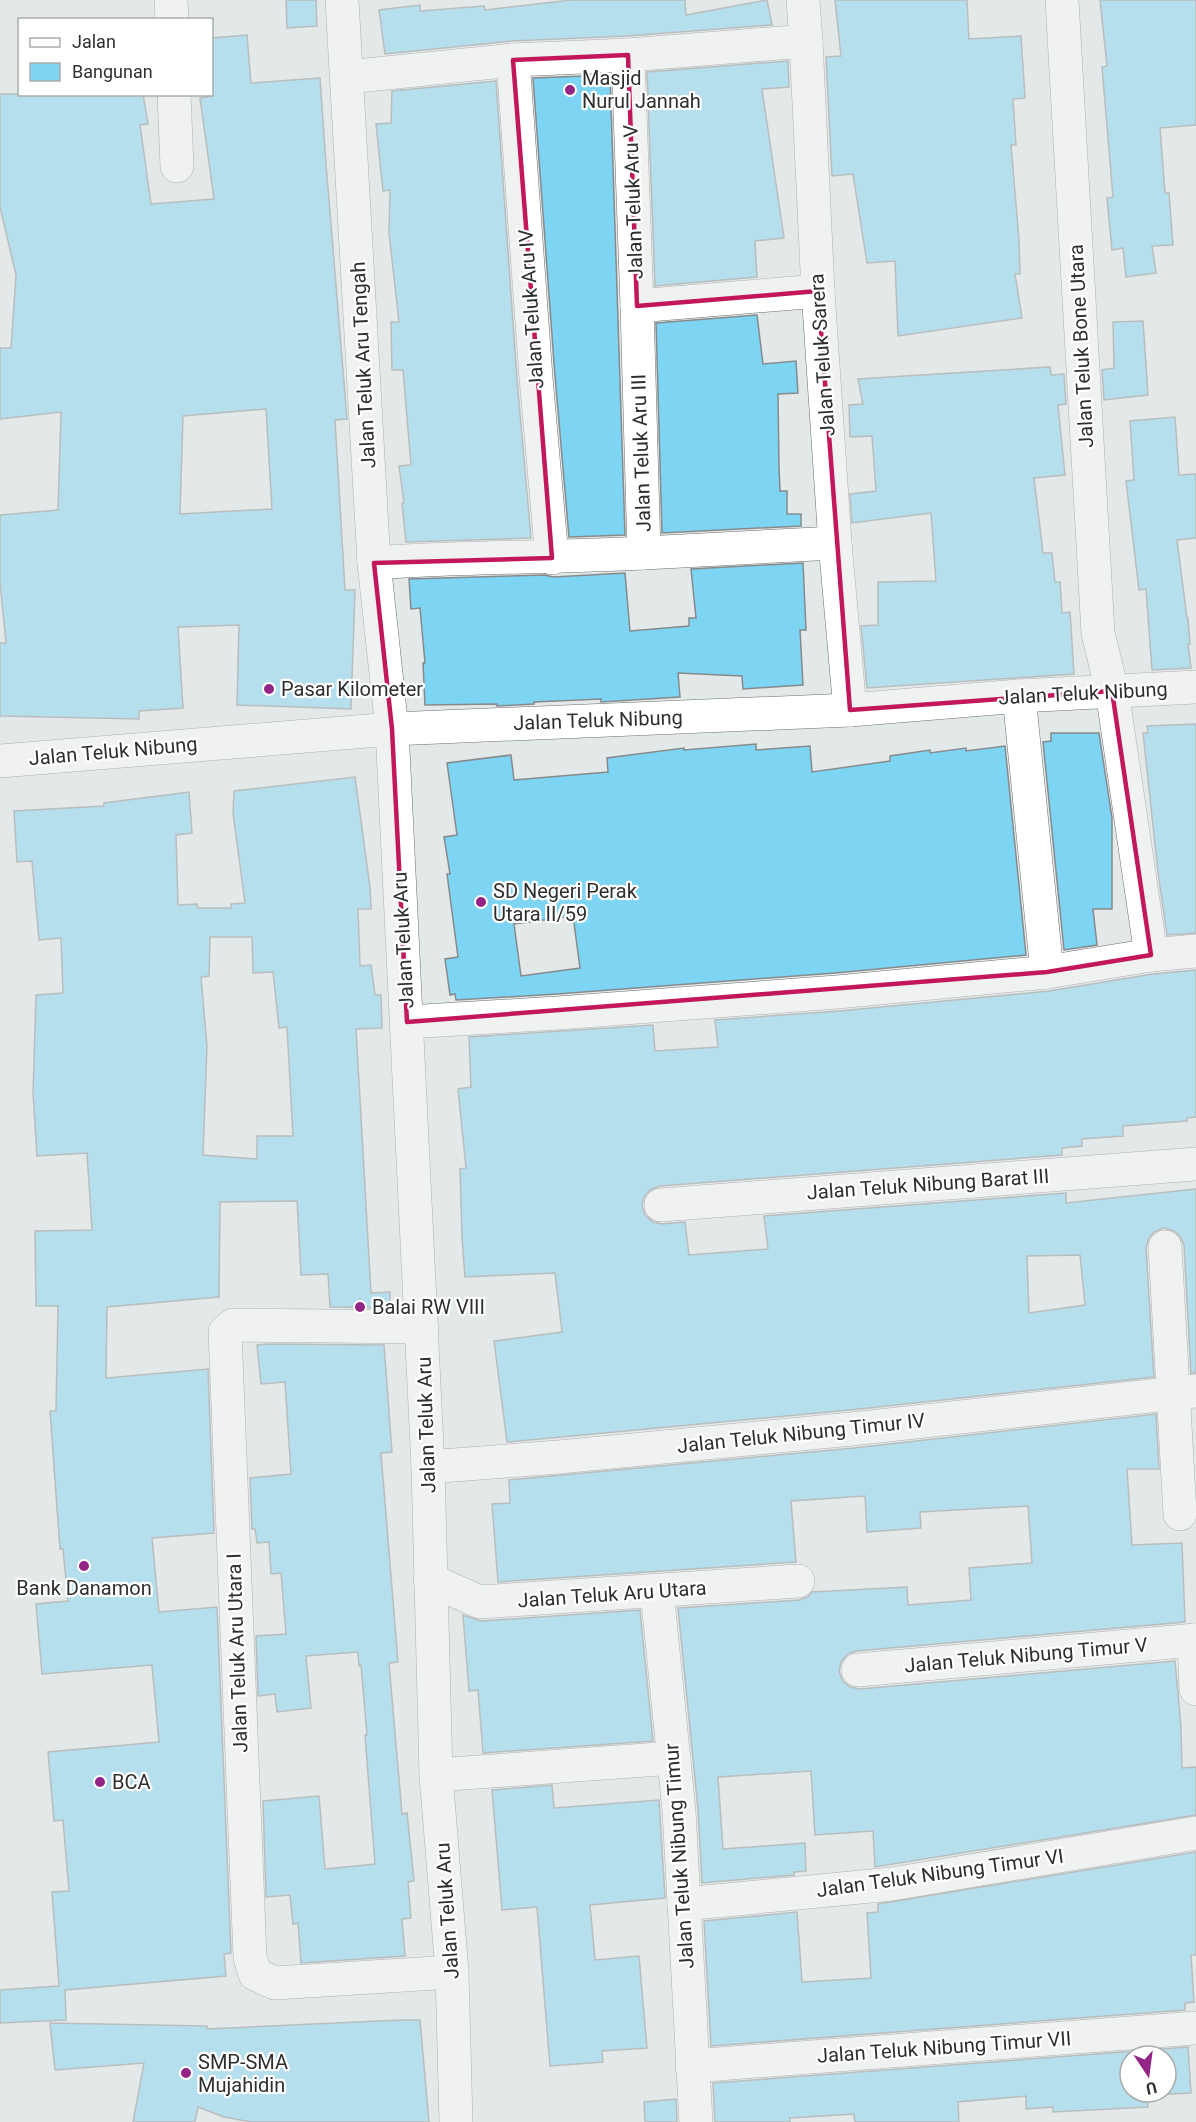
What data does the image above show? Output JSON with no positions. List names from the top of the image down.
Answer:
{
  "streets": {
    "street": [
      "Jalan Teluk Aru V",
      "Jalan Teluk Aru IV",
      "Jalan Teluk Bone Utara",
      "Jalan Teluk Sarera",
      "Jalan Teluk Aru Tengah",
      "Jalan Teluk Aru III",
      "Jalan Teluk Nibung",
      "Jalan Teluk Aru",
      "Jalan Teluk Nibung Barat III",
      "Jalan Teluk Nibung Timur IV",
      "Jalan Teluk Aru Utara",
      "Jalan Teluk Aru Utara I",
      "Jalan Teluk Nibung Timur V",
      "Jalan Teluk Nibung Timur",
      "Jalan Teluk Nibung Timur VI",
      "Jalan Teluk Nibung Timur VII"
    ]
  },
  "crossings": [
    ["Jalan Teluk Aru V", "Jalan Teluk Sarera"],
    ["Jalan Teluk Aru V", "Jalan Teluk Aru III"],
    ["Jalan Teluk Bone Utara", "Jalan Teluk Nibung"],
    ["Jalan Teluk Sarera", "Jalan Teluk Aru III"],
    ["Jalan Teluk Sarera", "Jalan Teluk Nibung"],
    ["Jalan Teluk Aru Tengah", "Jalan Teluk Nibung"],
    ["Jalan Teluk Aru Tengah", "Jalan Teluk Aru"],
    ["Jalan Teluk Nibung", "Jalan Teluk Aru"],
    ["Jalan Teluk Aru", "Jalan Teluk Nibung Timur IV"],
    ["Jalan Teluk Aru", "Jalan Teluk Aru Utara"],
    ["Jalan Teluk Aru", "Jalan Teluk Aru Utara I"],
    ["Jalan Teluk Aru Utara", "Jalan Teluk Nibung Timur"],
    ["Jalan Teluk Nibung Timur", "Jalan Teluk Nibung Timur VI"],
    ["Jalan Teluk Nibung Timur", "Jalan Teluk Nibung Timur VII"]
  ],
  "places": [
    "Masjid Nurul Jannah",
    "Pasar Kilometer",
    "SD Negeri Perak Utara II/59",
    "Balai RW VIII",
    "Bank Danamon",
    "BCA",
    "SMP-SMA Mujahidin"
  ],
  "legend": ["Jalan", "Bangunan"],
  "north": "bottom"
}
